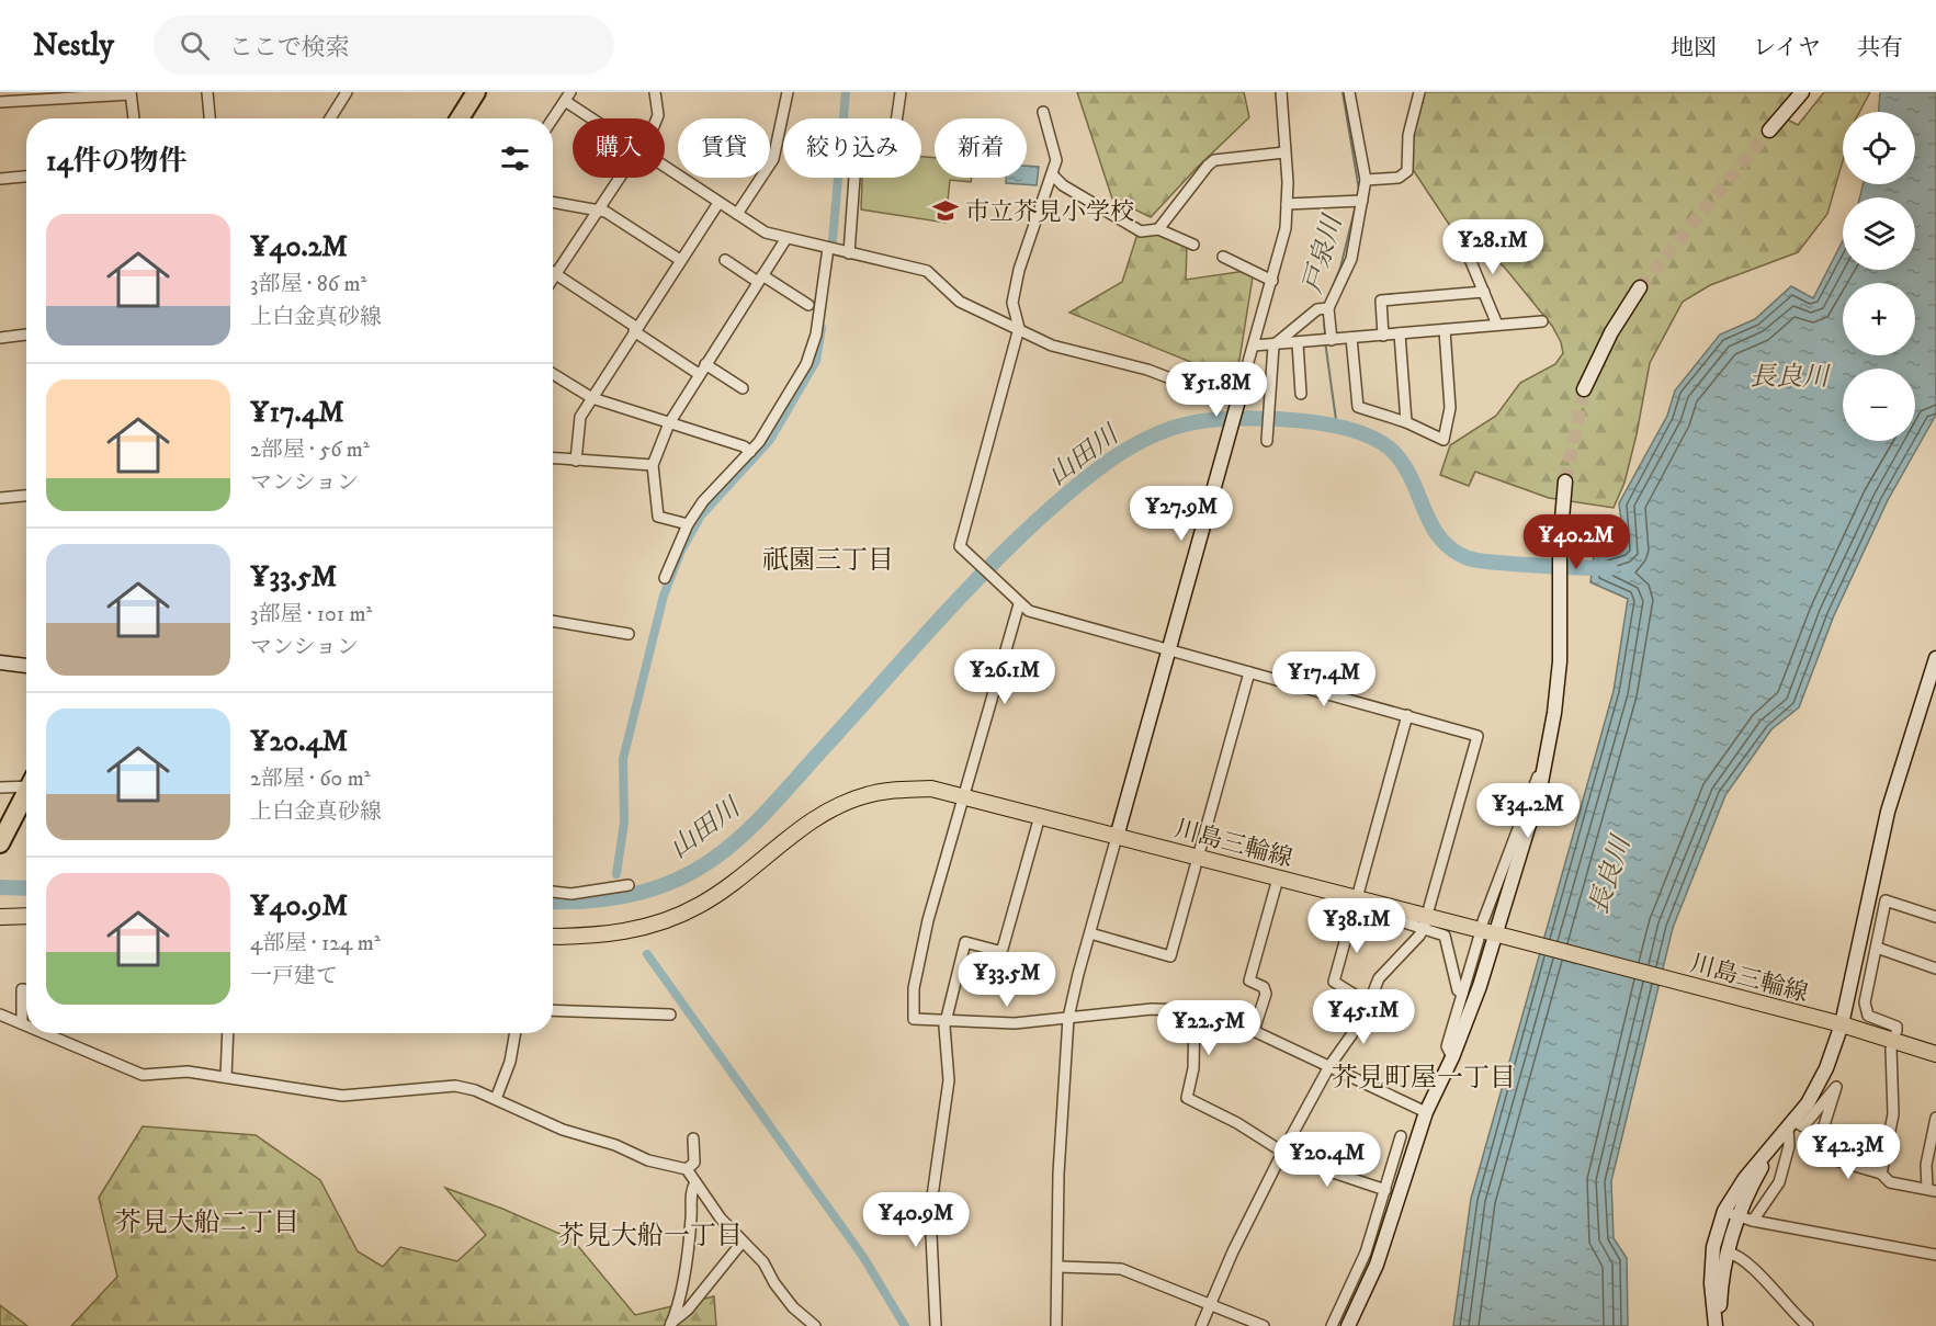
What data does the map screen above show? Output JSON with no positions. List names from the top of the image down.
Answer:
{
  "streets": {
    "main road": ["川島三輪線"]
  },
  "districts": [
    "祇園三丁目",
    "芥見町屋一丁目",
    "芥見大船二丁目",
    "芥見大船一丁目"
  ],
  "water": ["戸泉川", "長良川", "山田川"],
  "places": {
    "school or university": ["市立芥見小学校"]
  },
  "page": {
    "header": "Nestly",
    "search": "ここで検索",
    "nav": ["地図", "レイヤ", "共有"],
    "map_buttons": ["+", "−"],
    "chip": [
      "購入",
      "賃貸",
      "絞り込み",
      "新着"
    ],
    "heading": "14件の物件",
    "list": [
      {
        "name": "¥40.2M",
        "note": "3部屋 · 86 m² · 上白金真砂線"
      },
      {
        "name": "¥17.4M",
        "note": "2部屋 · 56 m² · マンション"
      },
      {
        "name": "¥33.5M",
        "note": "3部屋 · 101 m² · マンション"
      },
      {
        "name": "¥20.4M",
        "note": "2部屋 · 60 m² · 上白金真砂線"
      },
      {
        "name": "¥40.9M",
        "note": "4部屋 · 124 m² · 一戸建て"
      }
    ],
    "price": [
      "¥28.1M",
      "¥51.8M",
      "¥27.9M",
      "¥40.2M",
      "¥26.1M",
      "¥17.4M",
      "¥34.2M",
      "¥38.1M",
      "¥33.5M",
      "¥45.1M",
      "¥22.5M",
      "¥42.3M",
      "¥20.4M",
      "¥40.9M"
    ]
  }
}
